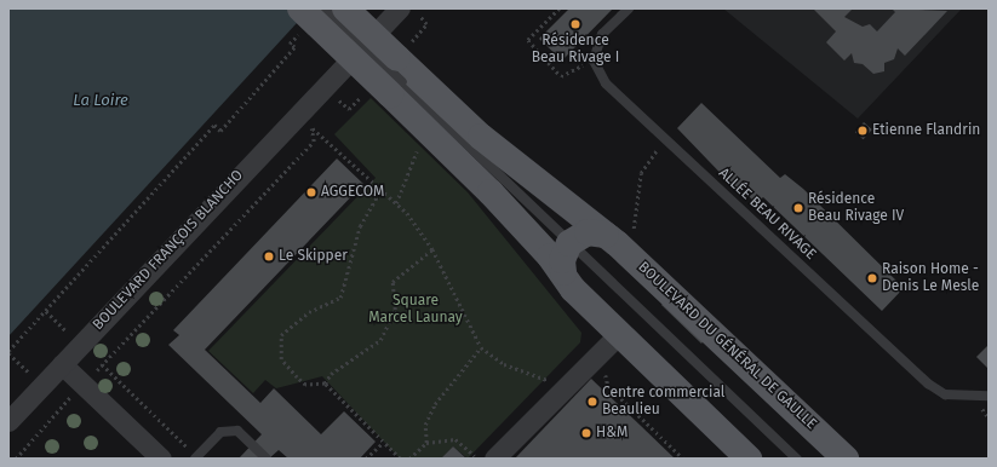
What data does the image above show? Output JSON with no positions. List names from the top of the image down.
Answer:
{
  "streets": {
    "main road": ["BOULEVARD DU GÉNÉRAL DE GAULLE"],
    "street": ["BOULEVARD FRANÇOIS BLANCHO"],
    "lane": ["ALLÉE BEAU RIVAGE"]
  },
  "water": ["La Loire"],
  "parks": ["Square Marcel Launay"],
  "places": [
    "Résidence Beau Rivage I",
    "Etienne Flandrin",
    "AGGECOM",
    "Résidence Beau Rivage IV",
    "Le Skipper",
    "Raison Home - Denis Le Mesle",
    "Centre commercial Beaulieu",
    "H&M"
  ]
}
